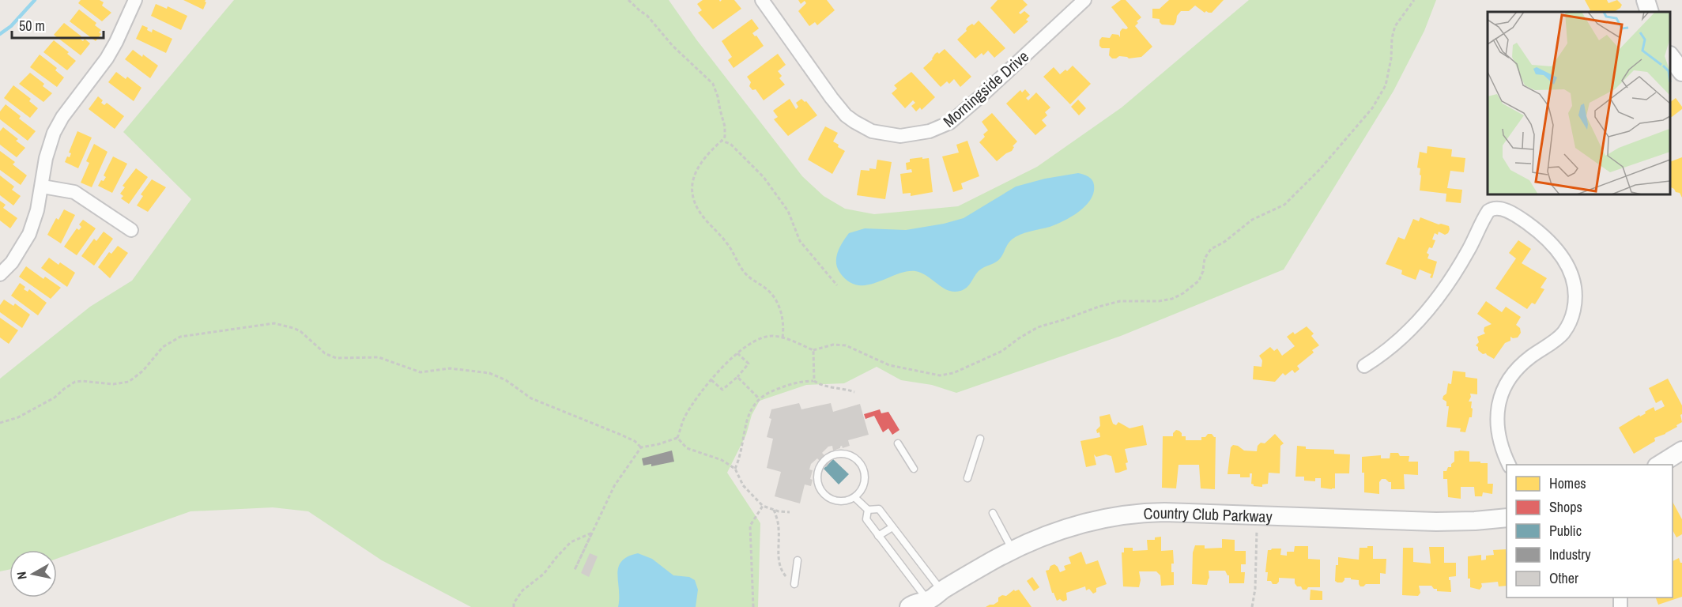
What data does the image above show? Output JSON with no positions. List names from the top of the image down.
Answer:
{
  "streets": {
    "street": ["Morningside Drive", "Country Club Parkway"]
  },
  "legend": [
    "Homes",
    "Shops",
    "Public",
    "Industry",
    "Other"
  ],
  "scale_bar": "50 m",
  "north": "left"
}
